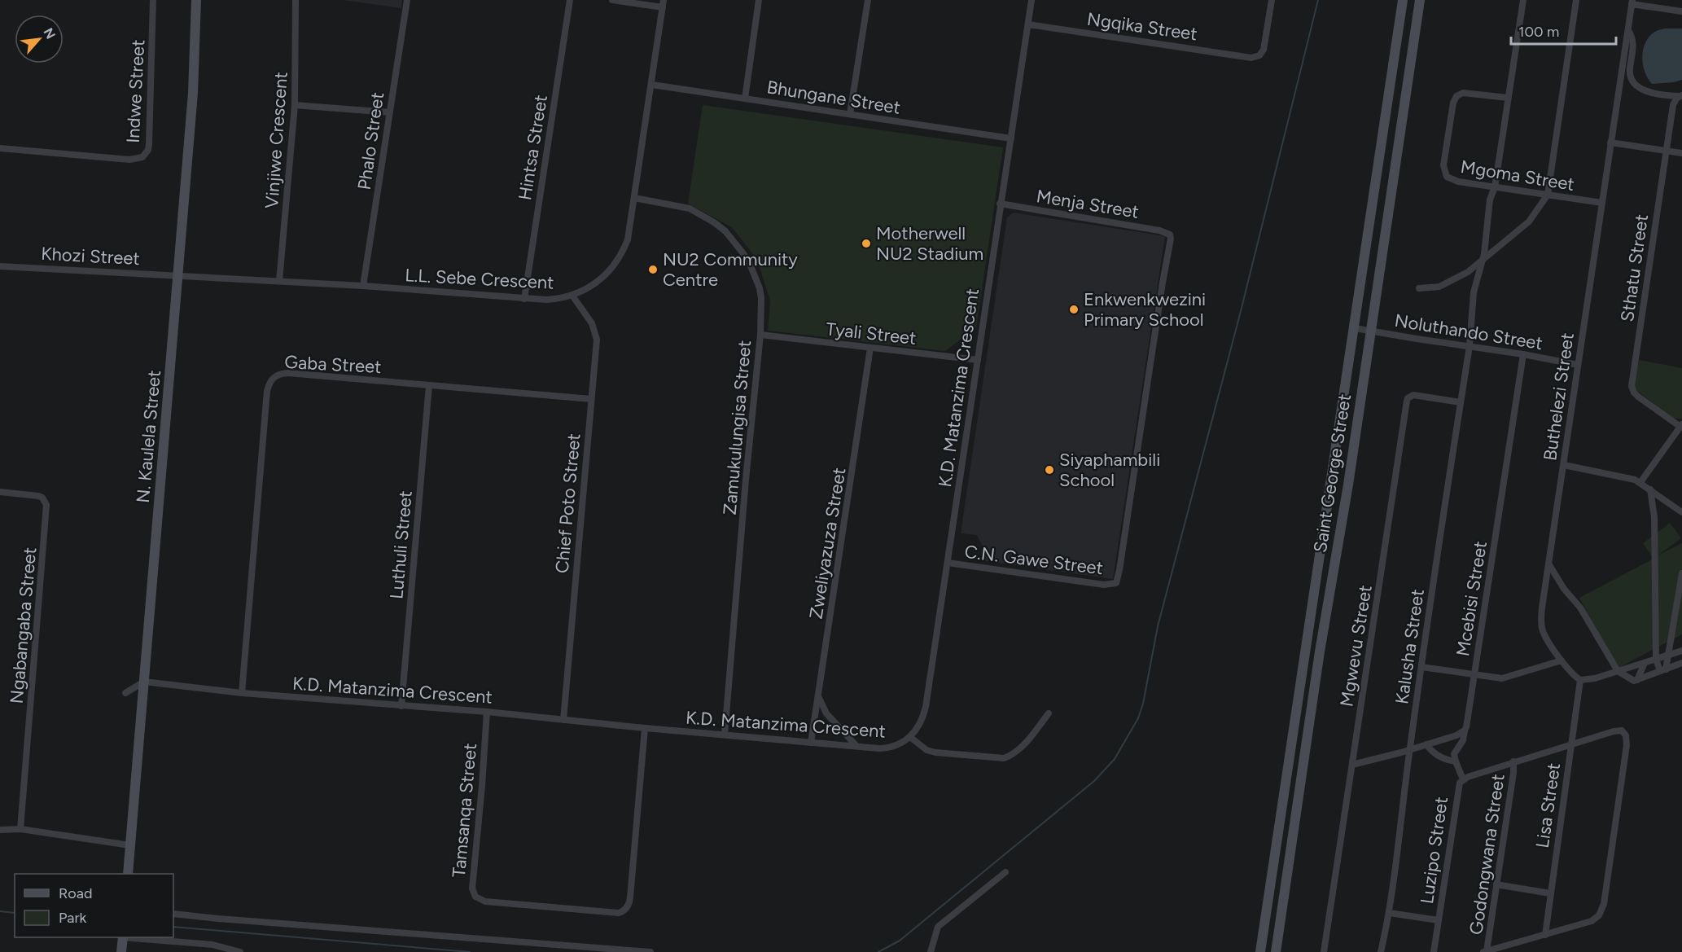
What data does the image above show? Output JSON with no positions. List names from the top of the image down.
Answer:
{
  "streets": {
    "main road": ["N. Kaulela Street", "Saint George Street"],
    "street": [
      "Ngqika Street",
      "Indwe Street",
      "Bhungane Street",
      "Vinjiwe Crescent",
      "Phalo Street",
      "Hintsa Street",
      "Mgoma Street",
      "Menja Street",
      "Khozi Street",
      "Sthatu Street",
      "L.L. Sebe Crescent",
      "Noluthando Street",
      "Tyali Street",
      "Gaba Street",
      "K.D. Matanzima Crescent",
      "Buthelezi Street",
      "Zamukulungisa Street",
      "Chief Poto Street",
      "Zweliyazuza Street",
      "Luthuli Street",
      "C.N. Gawe Street",
      "Mcebisi Street",
      "Ngabangaba Street",
      "Mgwevu Street",
      "Kalusha Street",
      "Lisa Street",
      "Tamsanqa Street",
      "Luzipo Street",
      "Godongwana Street"
    ]
  },
  "crossings": [
    ["Ngqika Street", "K.D. Matanzima Crescent"],
    ["Bhungane Street", "L.L. Sebe Crescent"],
    ["Bhungane Street", "K.D. Matanzima Crescent"],
    ["Vinjiwe Crescent", "L.L. Sebe Crescent"],
    ["Phalo Street", "L.L. Sebe Crescent"],
    ["Hintsa Street", "L.L. Sebe Crescent"],
    ["Mgoma Street", "Buthelezi Street"],
    ["Mgoma Street", "Kalusha Street"],
    ["Menja Street", "K.D. Matanzima Crescent"],
    ["Menja Street", "C.N. Gawe Street"],
    ["Khozi Street", "L.L. Sebe Crescent"],
    ["Khozi Street", "N. Kaulela Street"],
    ["L.L. Sebe Crescent", "Zamukulungisa Street"],
    ["L.L. Sebe Crescent", "N. Kaulela Street"],
    ["L.L. Sebe Crescent", "Chief Poto Street"],
    ["Noluthando Street", "Buthelezi Street"],
    ["Noluthando Street", "Saint George Street"],
    ["Noluthando Street", "Mcebisi Street"],
    ["Noluthando Street", "Kalusha Street"],
    ["Tyali Street", "K.D. Matanzima Crescent"],
    ["Tyali Street", "Zamukulungisa Street"],
    ["Tyali Street", "Zweliyazuza Street"],
    ["Gaba Street", "K.D. Matanzima Crescent"],
    ["Gaba Street", "Chief Poto Street"],
    ["Gaba Street", "Luthuli Street"],
    ["K.D. Matanzima Crescent", "Zamukulungisa Street"],
    ["K.D. Matanzima Crescent", "N. Kaulela Street"],
    ["K.D. Matanzima Crescent", "Chief Poto Street"],
    ["K.D. Matanzima Crescent", "Zweliyazuza Street"],
    ["K.D. Matanzima Crescent", "Luthuli Street"],
    ["K.D. Matanzima Crescent", "C.N. Gawe Street"],
    ["K.D. Matanzima Crescent", "Tamsanqa Street"],
    ["Buthelezi Street", "Lisa Street"],
    ["Mgwevu Street", "Kalusha Street"],
    ["Lisa Street", "Luzipo Street"],
    ["Luzipo Street", "Godongwana Street"]
  ],
  "places": [
    "Motherwell NU2 Stadium",
    "NU2 Community Centre",
    "Enkwenkwezini Primary School",
    "Siyaphambili School"
  ],
  "legend": ["Road", "Park"],
  "scale_bar": "100 m",
  "north": "top right"
}
